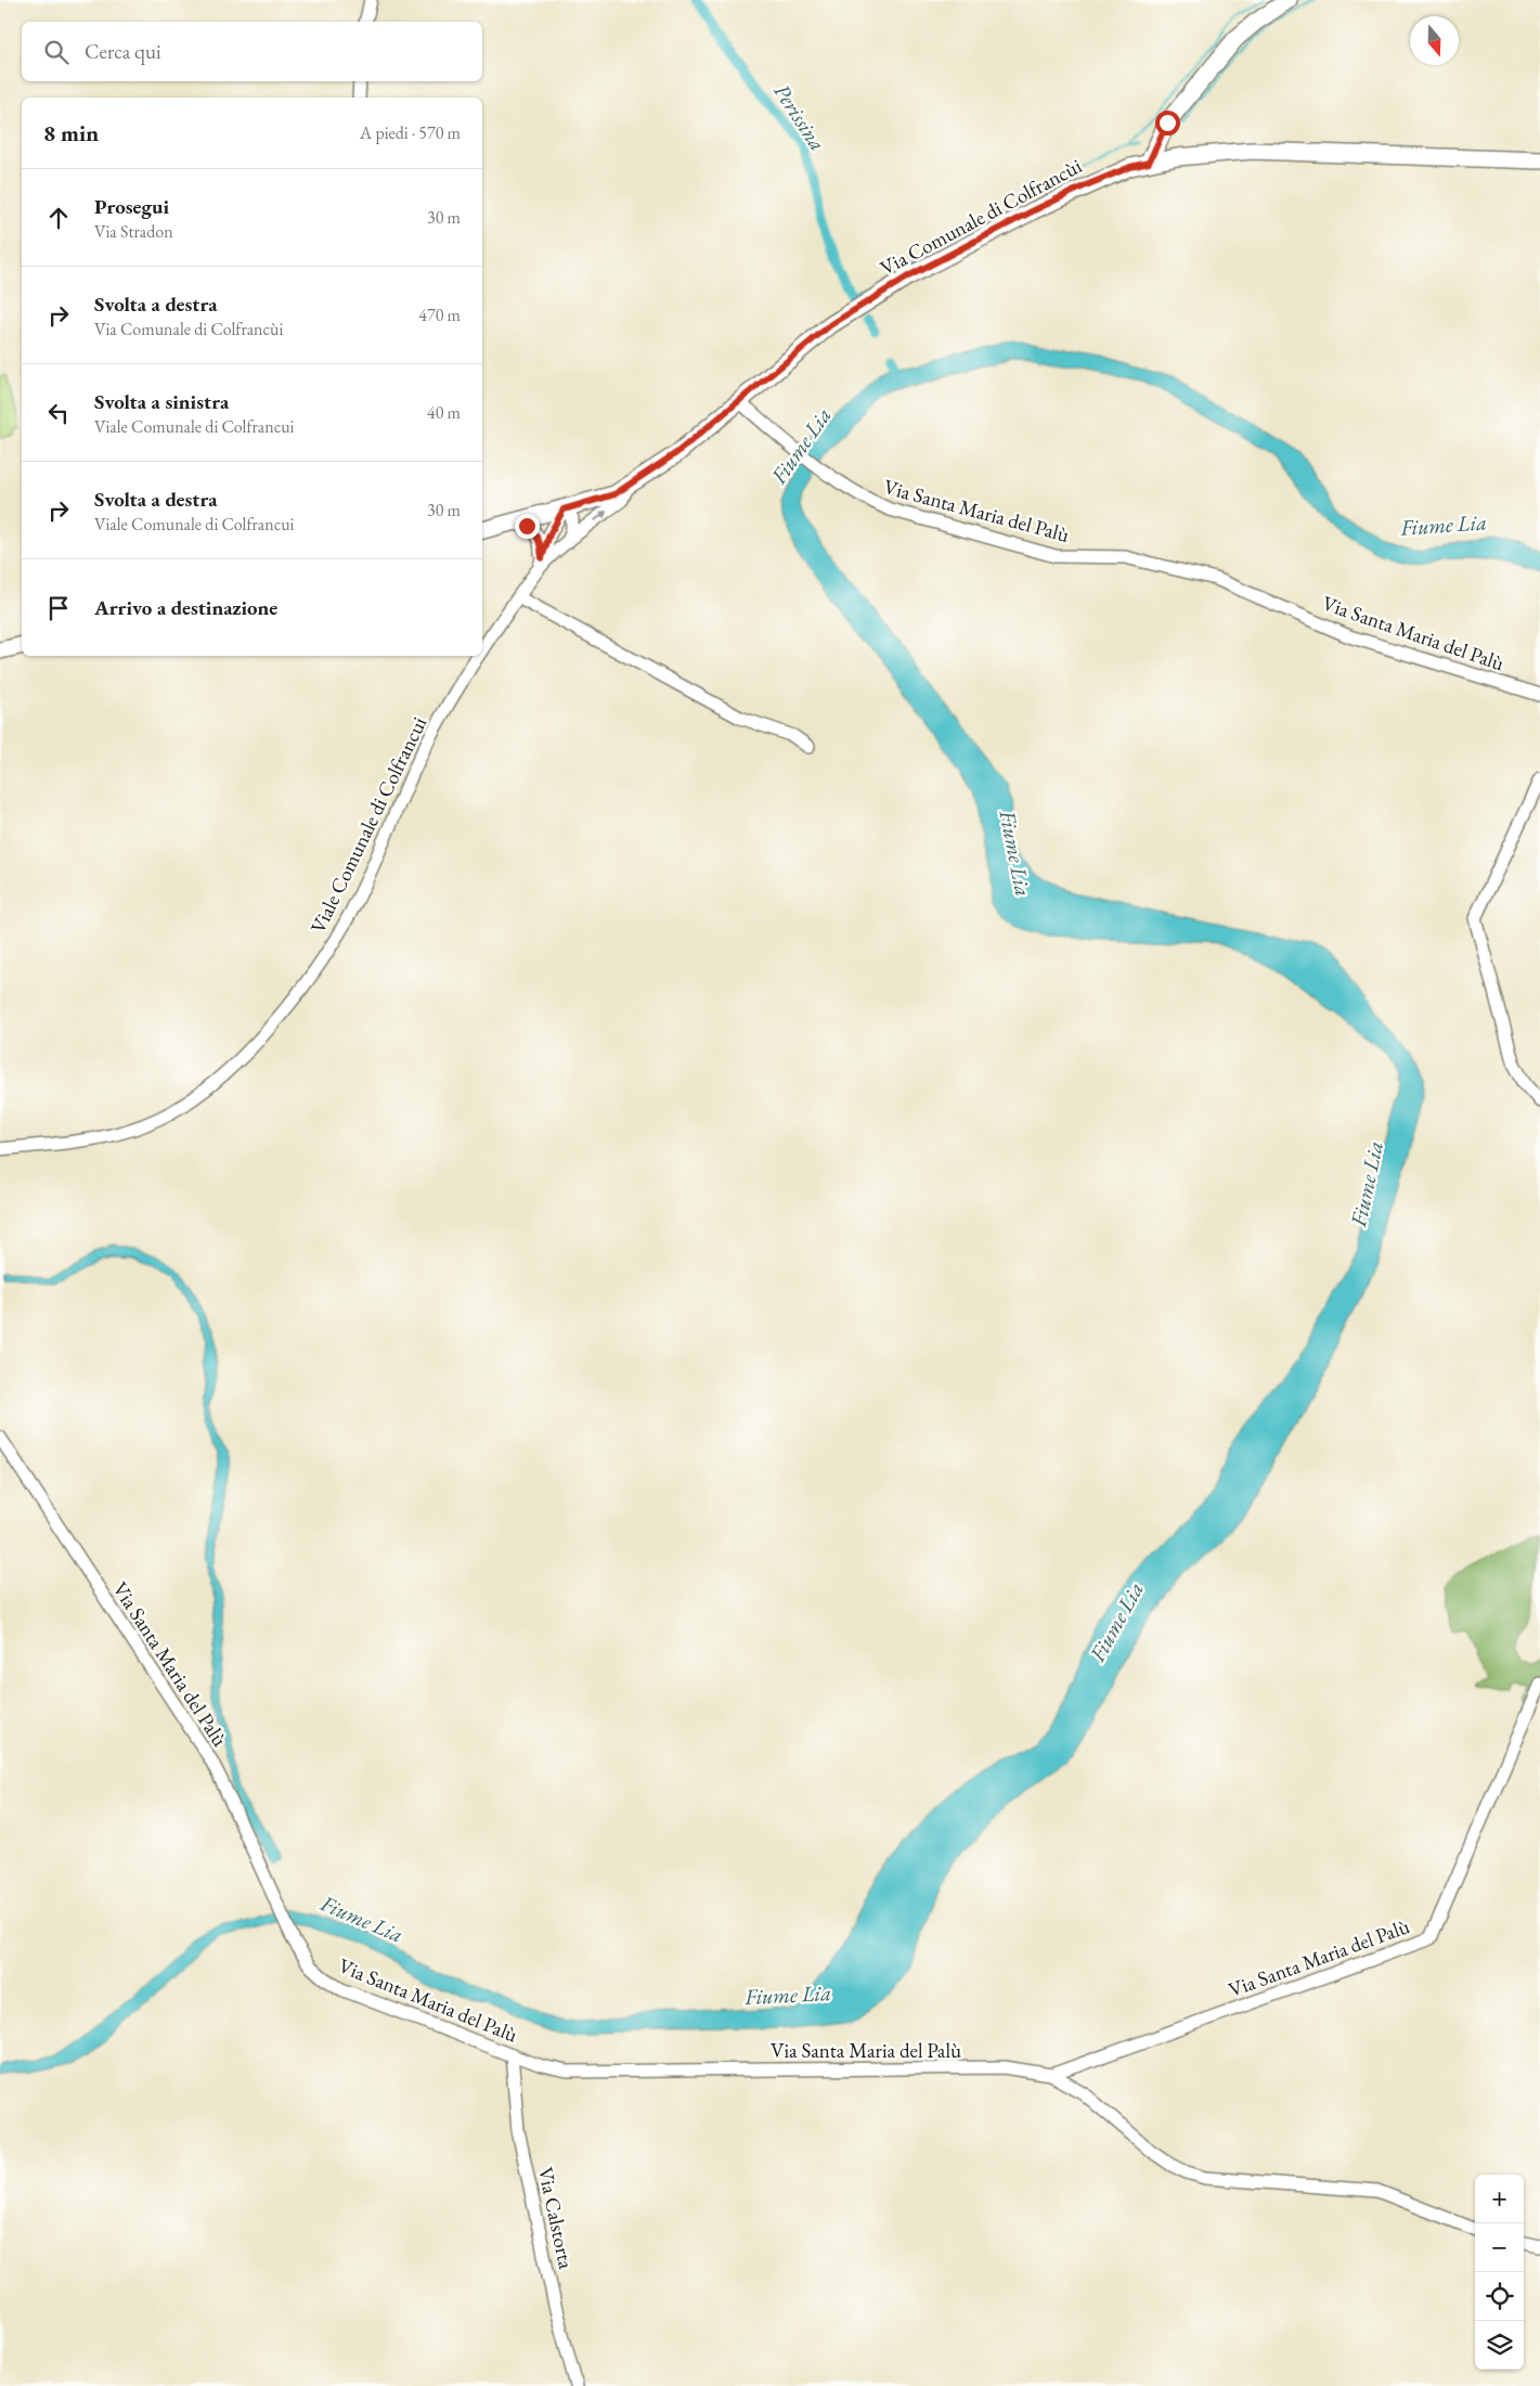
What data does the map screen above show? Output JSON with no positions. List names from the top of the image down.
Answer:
{
  "streets": {
    "main road": ["Via Comunale di Colfrancùi"],
    "street": ["Via Santa Maria del Palù", "Viale Comunale di Colfrancui", "Via Calstorta"]
  },
  "crossings": [
    ["Via Comunale di Colfrancùi", "Via Santa Maria del Palù"],
    ["Via Comunale di Colfrancùi", "Viale Comunale di Colfrancui"],
    ["Via Santa Maria del Palù", "Via Calstorta"]
  ],
  "water": ["Perissina", "Fiume Lia"],
  "north": "bottom",
  "page": {
    "search": "Cerca qui",
    "heading": ["8 min", "A piedi · 570 m"],
    "list": [
      ["Prosegui", "Via Stradon", "30 m"],
      ["Svolta a destra", "Via Comunale di Colfrancùi", "470 m"],
      ["Svolta a sinistra", "Viale Comunale di Colfrancui", "40 m"],
      ["Svolta a destra", "Viale Comunale di Colfrancui", "30 m"],
      "Arrivo a destinazione"
    ],
    "map_buttons": ["+", "−"]
  }
}
